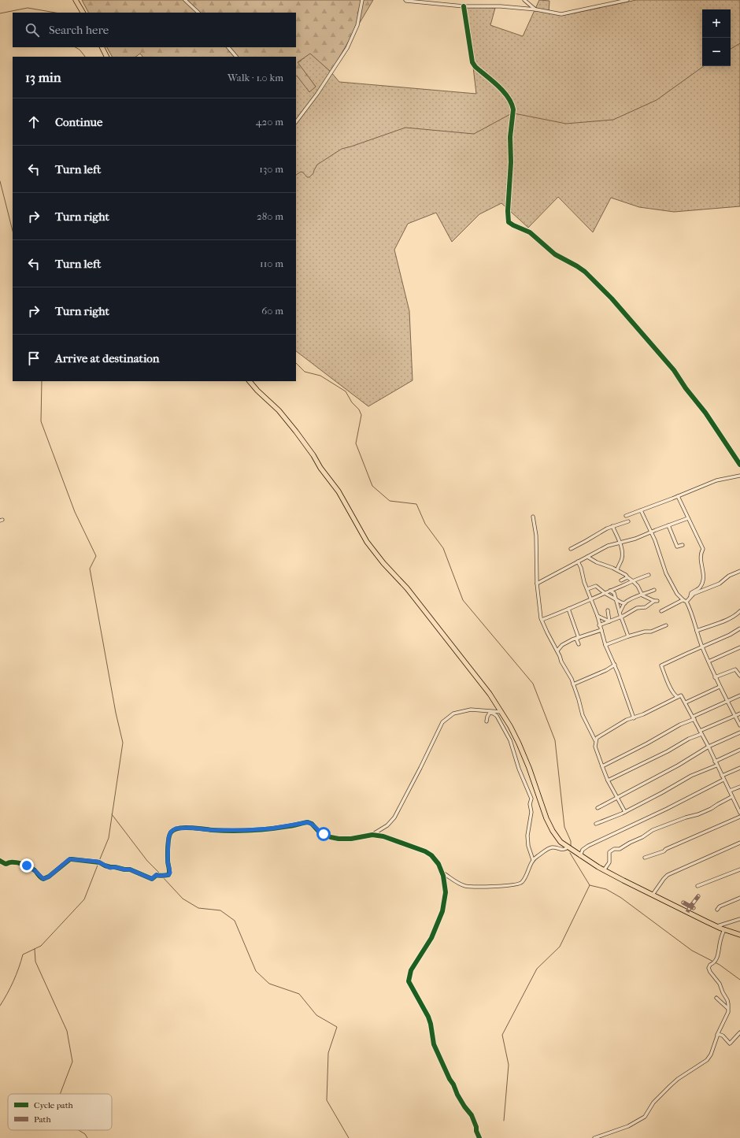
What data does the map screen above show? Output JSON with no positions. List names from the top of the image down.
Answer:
{
  "legend": ["Cycle path", "Path"],
  "page": {
    "map_buttons": ["+", "−"],
    "search": "Search here",
    "heading": ["13 min", "Walk · 1.0 km"],
    "list": [
      ["Continue", "420 m"],
      ["Turn left", "130 m"],
      ["Turn right", "280 m"],
      ["Turn left", "110 m"],
      ["Turn right", "60 m"],
      "Arrive at destination"
    ]
  }
}
